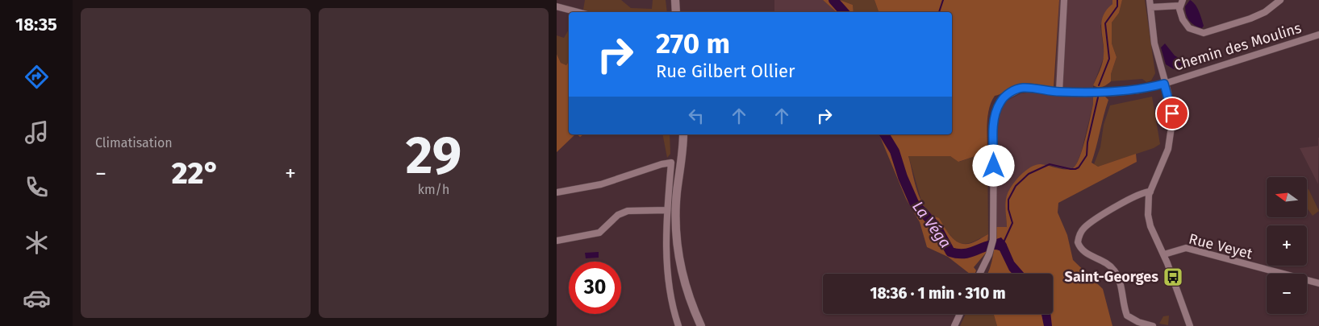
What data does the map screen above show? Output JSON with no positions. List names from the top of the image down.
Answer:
{
  "streets": {
    "street": ["Chemin des Moulins", "Rue Veyet"]
  },
  "water": ["La Véga"],
  "places": {
    "bus stop": ["Saint-Georges"]
  },
  "north": "left",
  "page": {
    "tabs": "18:35",
    "tile": [
      "Climatisation",
      ["29", "km/h"]
    ],
    "turn": ["270 m", "Rue Gilbert Ollier"],
    "heat": ["−", "22°", "+"],
    "map_buttons": ["+", "−"],
    "limit": "30",
    "trip": "18:36 · 1 min · 310 m"
  }
}
